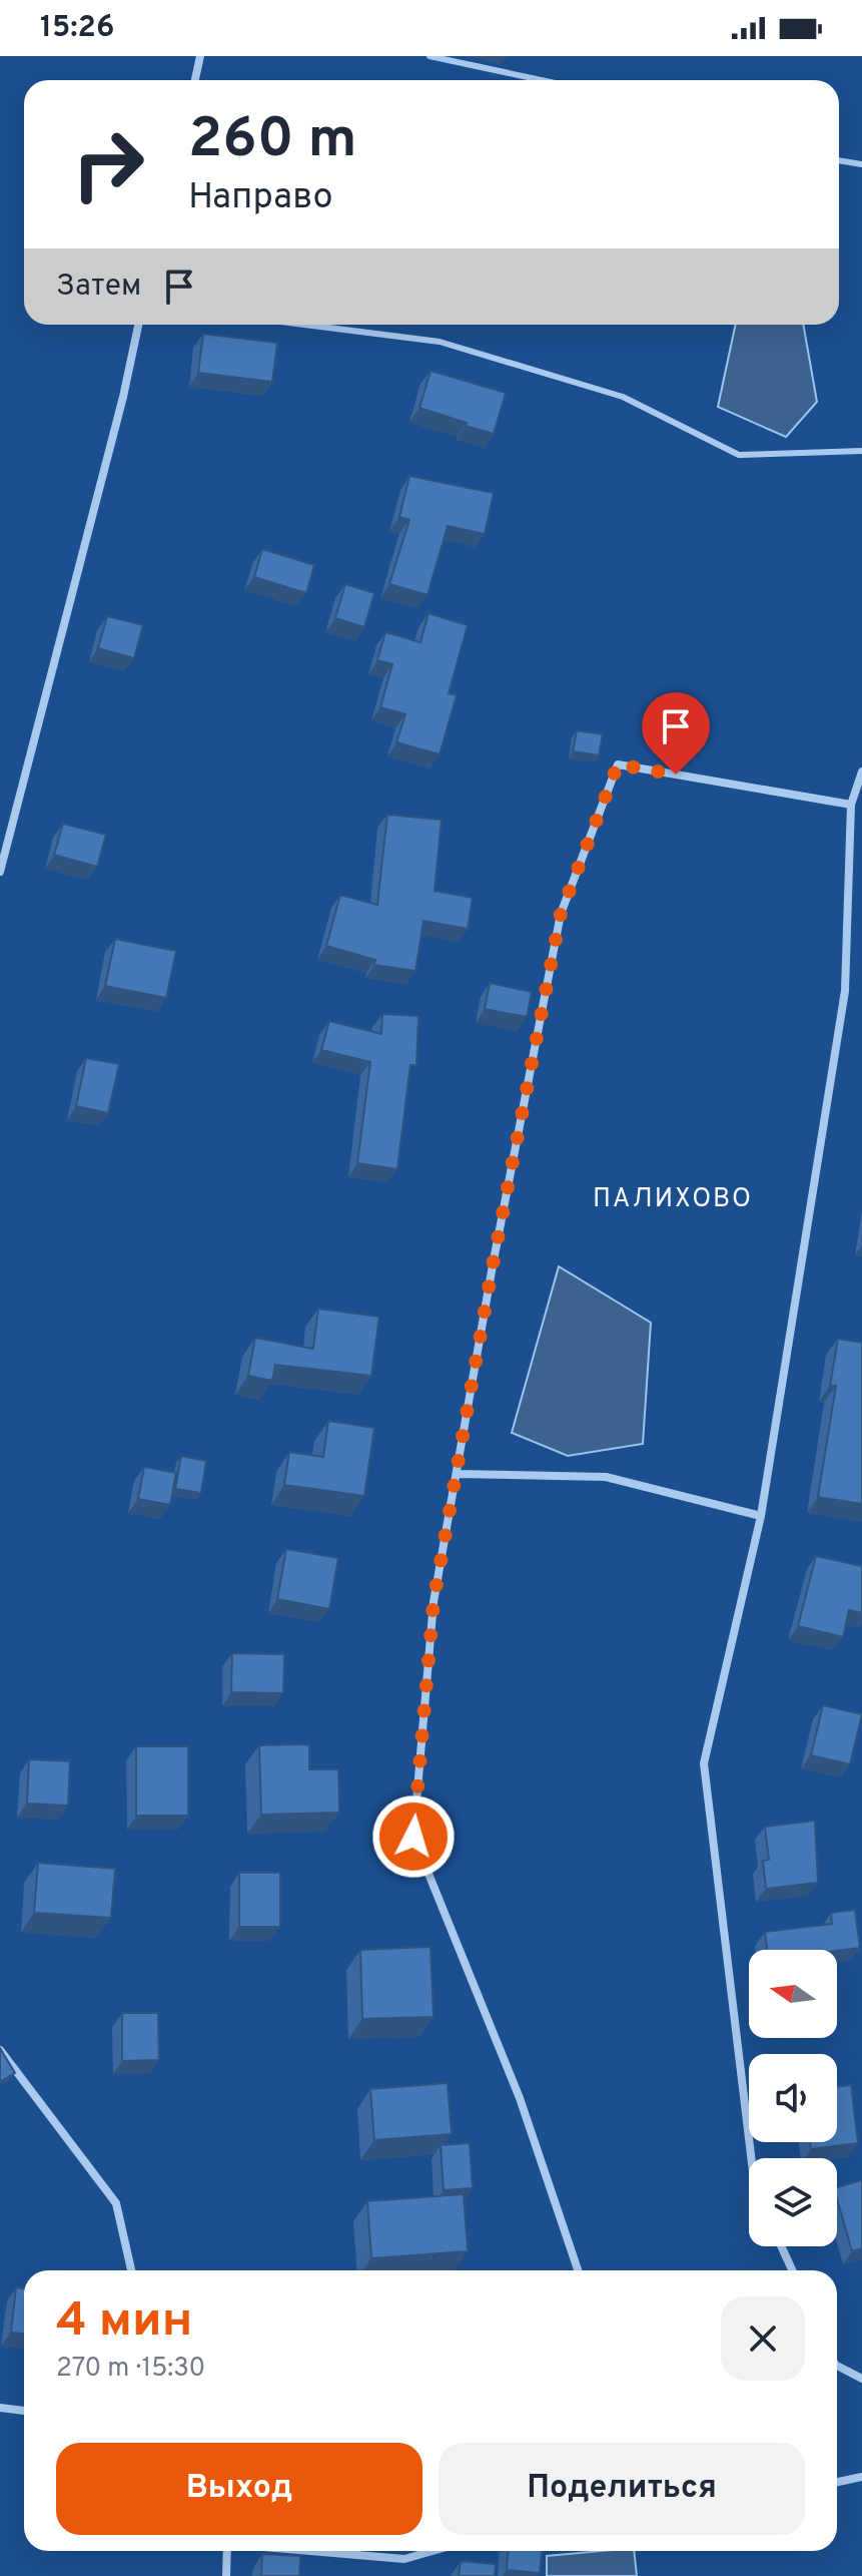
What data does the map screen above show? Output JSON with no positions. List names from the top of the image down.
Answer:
{
  "districts": ["ПАЛИХОВО"],
  "north": "left",
  "page": {
    "status": "15:26",
    "turn": ["260 m", "Направо"],
    "then": "Затем",
    "heading": ["4 мин", "270 m · 15:30"],
    "buttons": ["Выход", "Поделиться"]
  }
}
